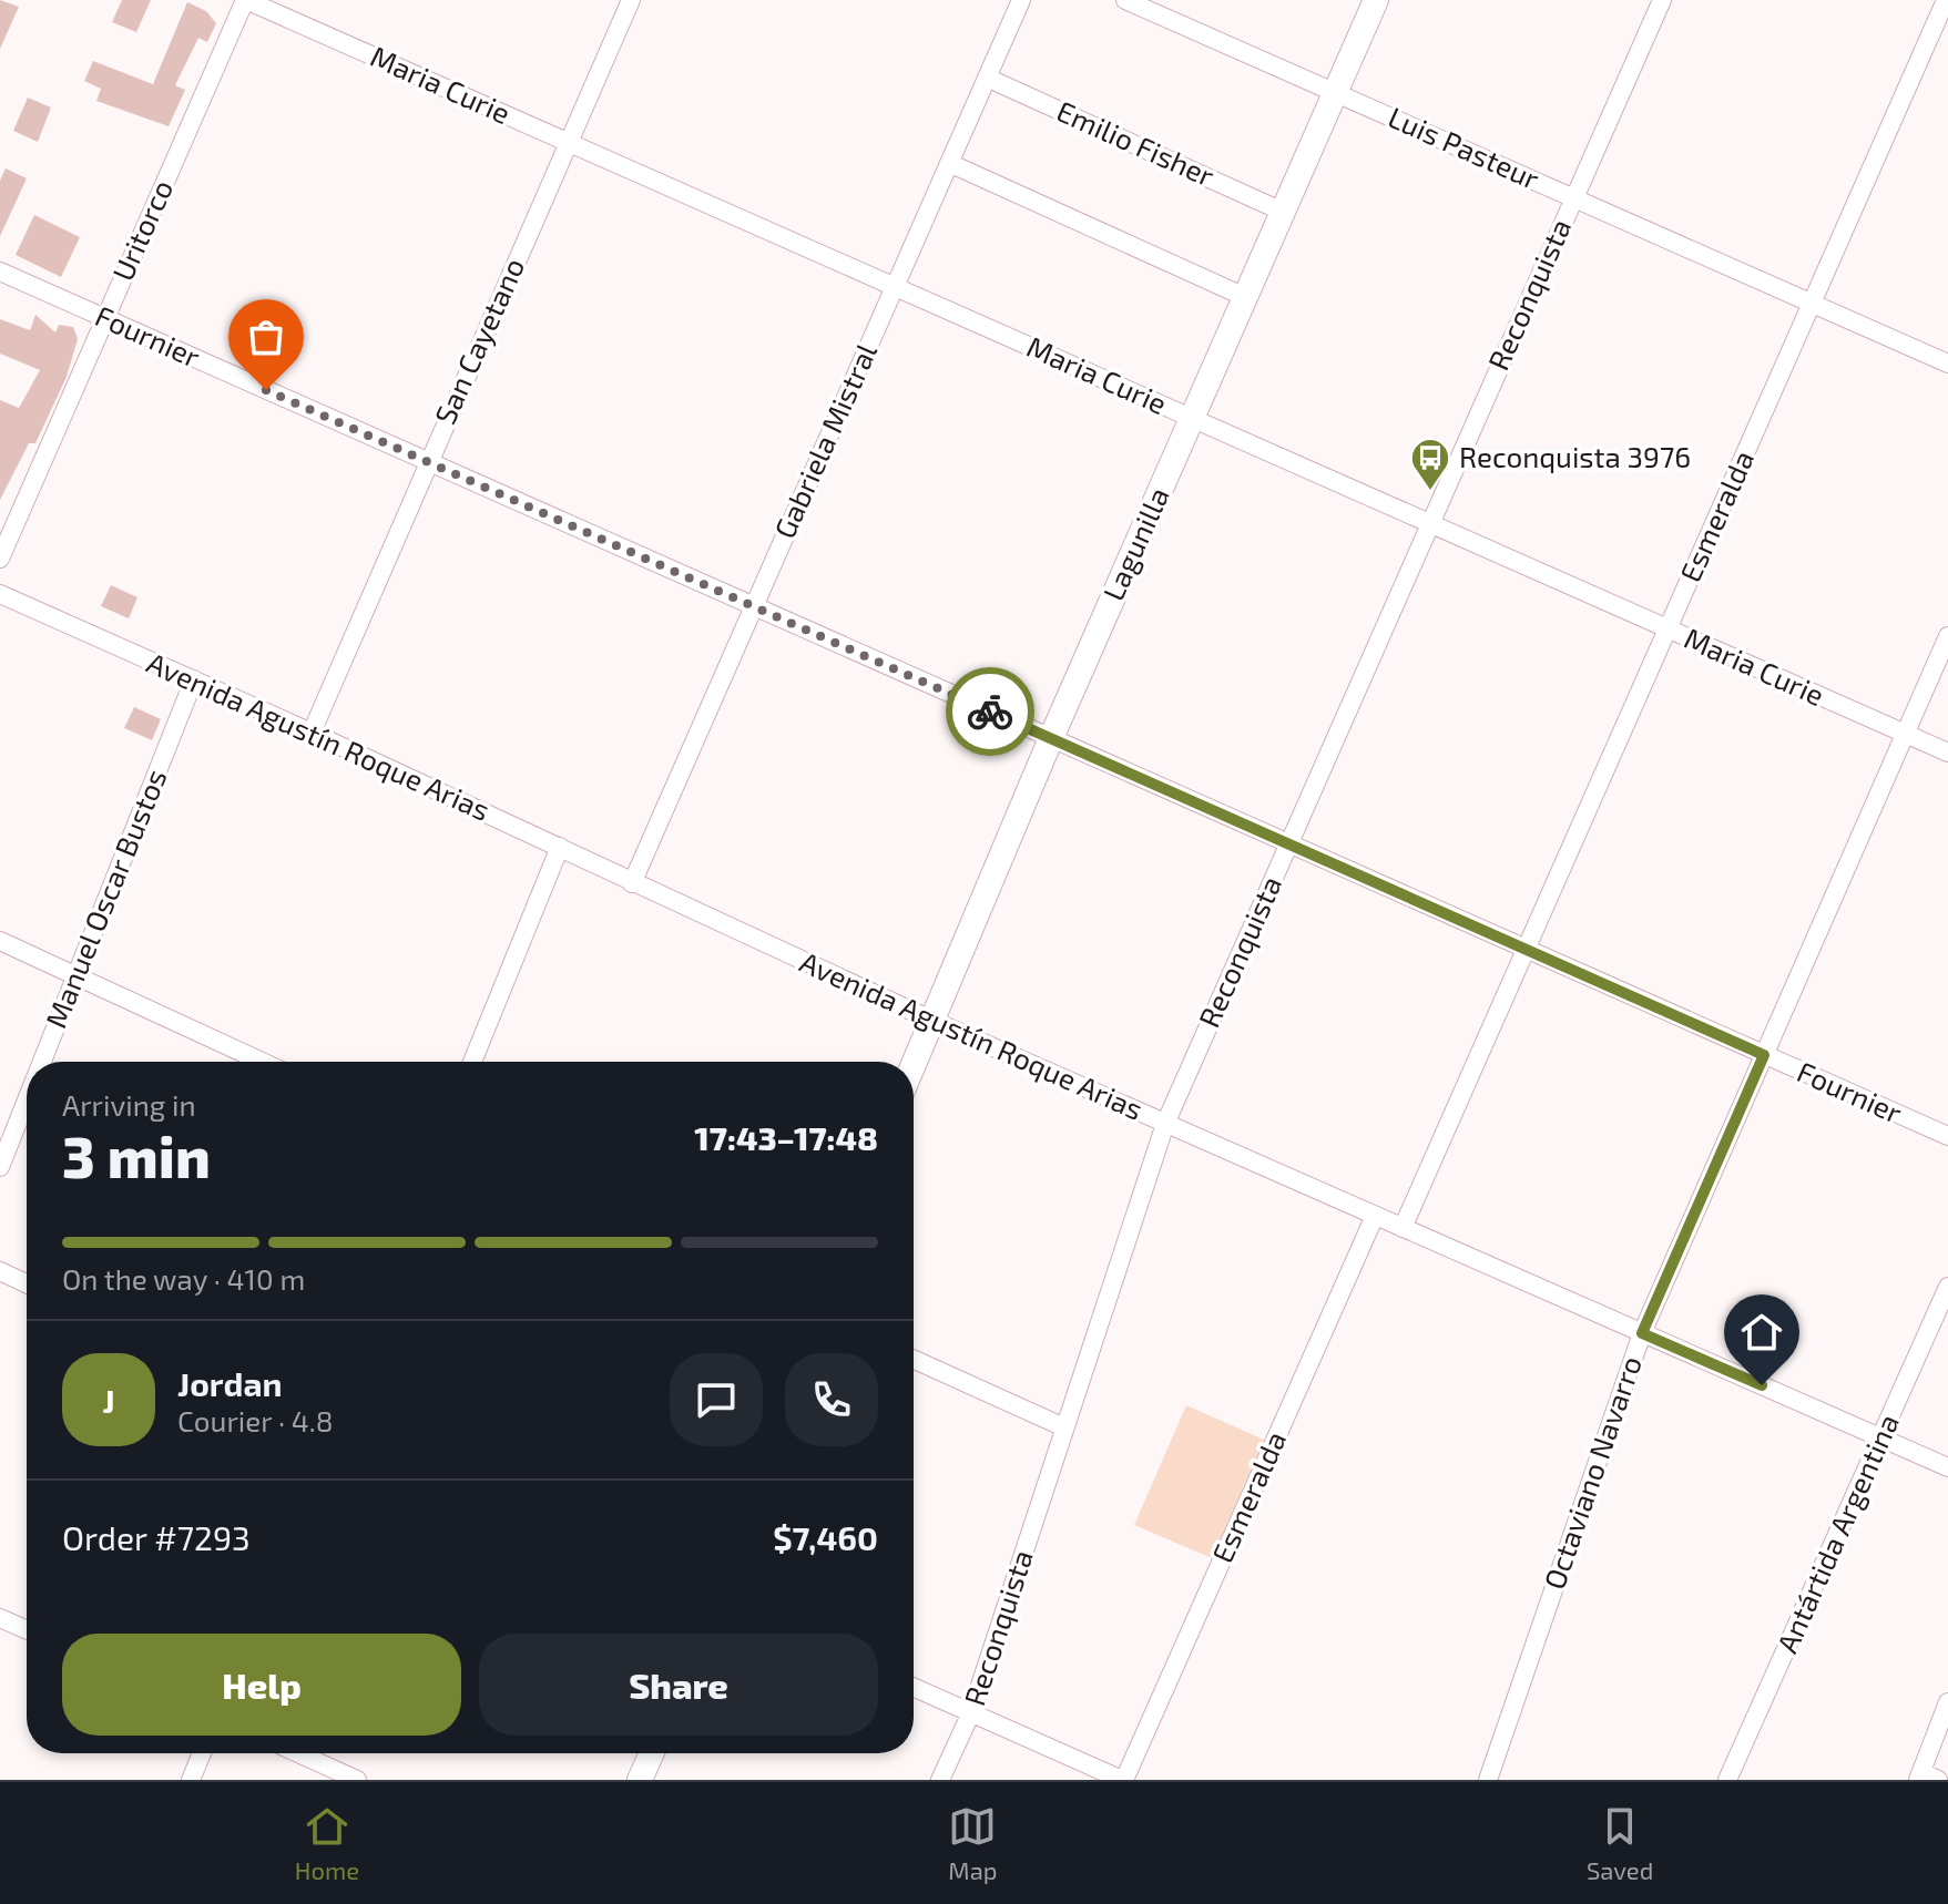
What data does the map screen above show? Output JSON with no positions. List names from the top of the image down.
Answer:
{
  "streets": {
    "main road": ["Lagunilla"],
    "street": [
      "Maria Curie",
      "Emilio Fisher",
      "Luis Pasteur",
      "Uritorco",
      "Reconquista",
      "Fournier",
      "San Cayetano",
      "Gabriela Mistral",
      "Esmeralda",
      "Avenida Agustín Roque Arias",
      "Manuel Oscar Bustos",
      "Octaviano Navarro",
      "Antártida Argentina"
    ]
  },
  "crossings": [
    ["Maria Curie", "Uritorco"],
    ["Maria Curie", "Reconquista"],
    ["Maria Curie", "San Cayetano"],
    ["Maria Curie", "Gabriela Mistral"],
    ["Maria Curie", "Esmeralda"],
    ["Maria Curie", "Lagunilla"],
    ["Maria Curie", "Octaviano Navarro"],
    ["Emilio Fisher", "Gabriela Mistral"],
    ["Emilio Fisher", "Lagunilla"],
    ["Luis Pasteur", "Reconquista"],
    ["Luis Pasteur", "Esmeralda"],
    ["Luis Pasteur", "Lagunilla"],
    ["Uritorco", "Fournier"],
    ["Reconquista", "Fournier"],
    ["Reconquista", "Avenida Agustín Roque Arias"],
    ["Fournier", "San Cayetano"],
    ["Fournier", "Gabriela Mistral"],
    ["Fournier", "Esmeralda"],
    ["Fournier", "Lagunilla"],
    ["Fournier", "Octaviano Navarro"],
    ["San Cayetano", "Avenida Agustín Roque Arias"],
    ["Gabriela Mistral", "Avenida Agustín Roque Arias"],
    ["Esmeralda", "Avenida Agustín Roque Arias"],
    ["Lagunilla", "Avenida Agustín Roque Arias"],
    ["Avenida Agustín Roque Arias", "Manuel Oscar Bustos"],
    ["Avenida Agustín Roque Arias", "Octaviano Navarro"],
    ["Avenida Agustín Roque Arias", "Antártida Argentina"]
  ],
  "places": {
    "bus stop": ["Reconquista 3976"]
  },
  "page": {
    "heading": ["3 min", "Arriving in", "17:43–17:48"],
    "panel": [
      "Jordan",
      "Courier · 4.8",
      "Order #7293",
      "$7,460"
    ],
    "bar": "On the way · 410 m",
    "round": "J",
    "buttons": ["Help", "Share"],
    "tabs": ["Home", "Map", "Saved"]
  }
}
